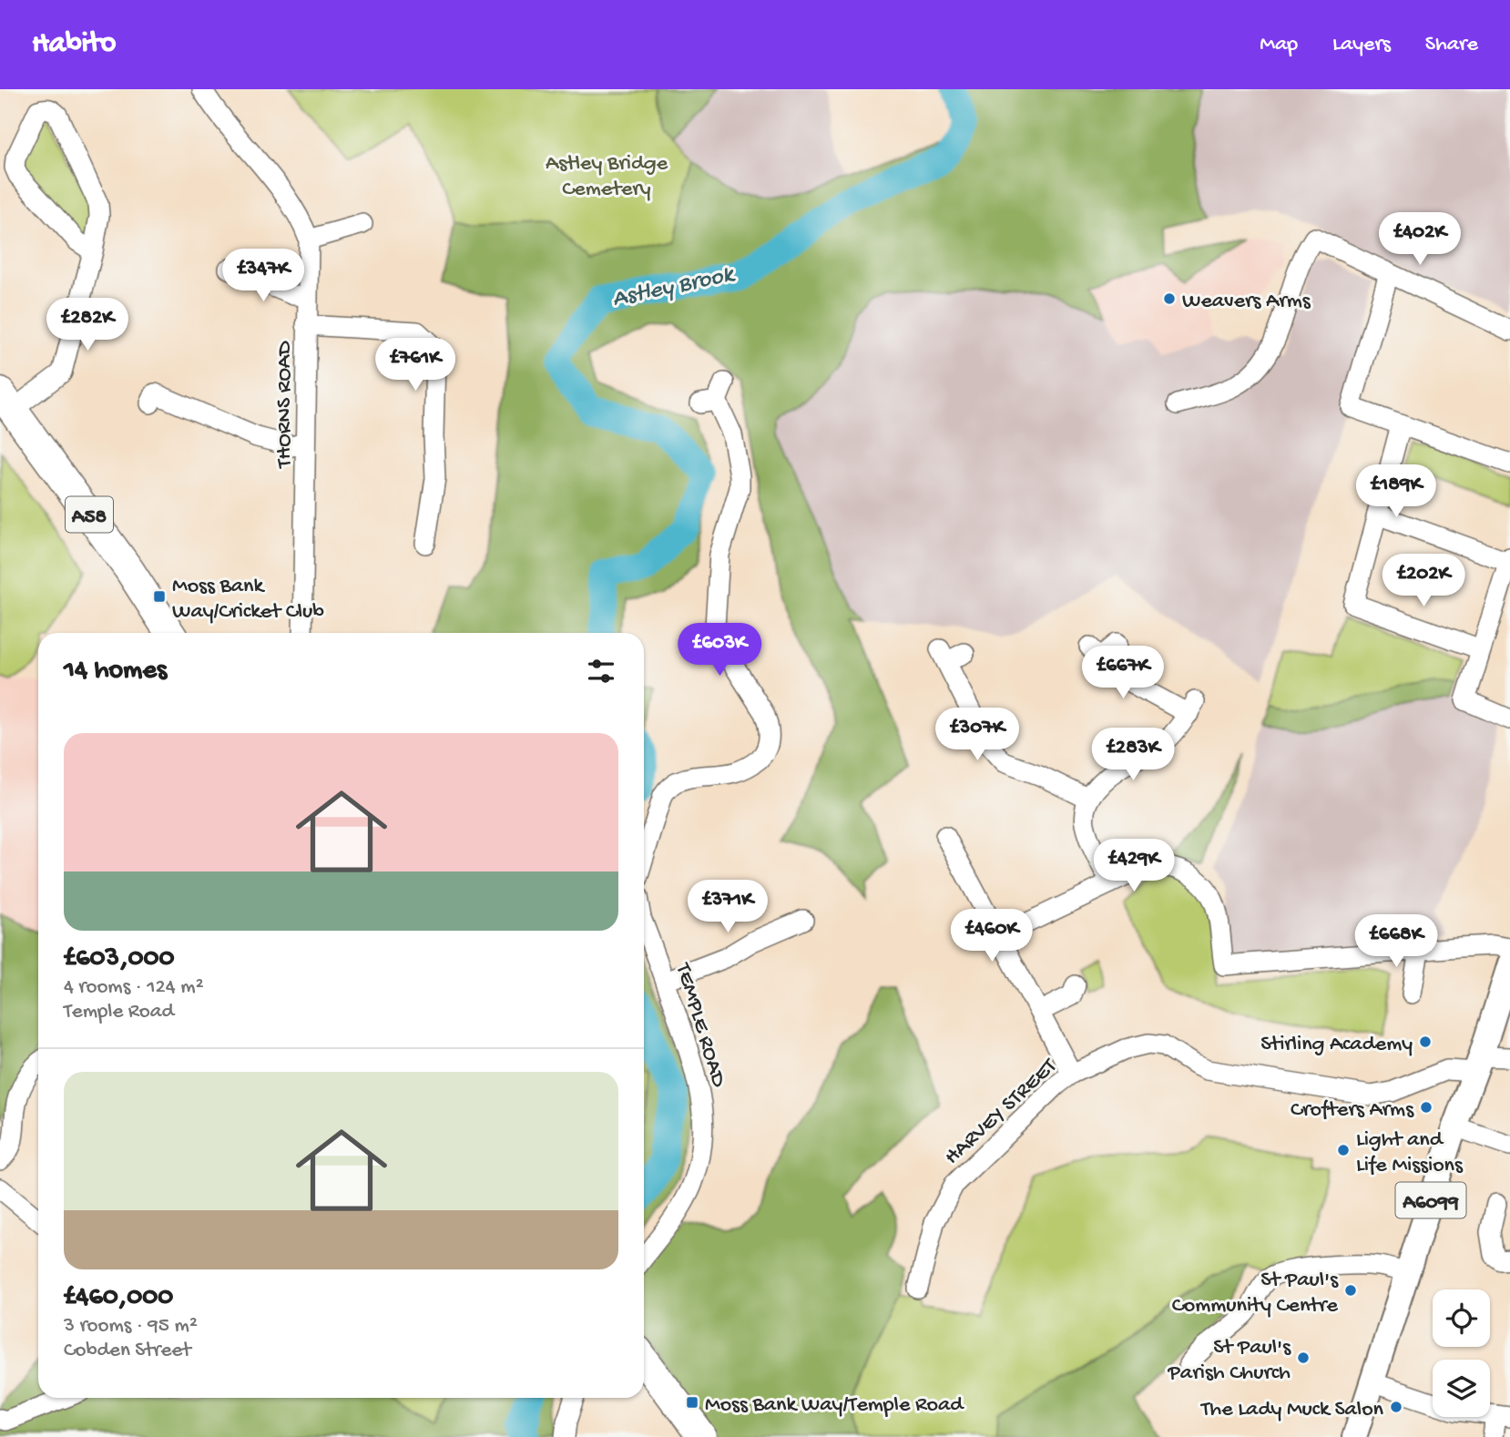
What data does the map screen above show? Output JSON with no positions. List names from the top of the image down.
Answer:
{
  "streets": {
    "highway": ["A58"],
    "main road": ["A6099"],
    "street": ["THORNS ROAD", "TEMPLE ROAD", "HARVEY STREET"]
  },
  "crossings": [
    ["HARVEY STREET", "A6099"]
  ],
  "water": ["Astley Brook"],
  "parks": ["Astley Bridge Cemetery"],
  "places": {
    "other": [
      "Weavers Arms",
      "Stirling Academy",
      "Crofters Arms",
      "Light and Life Missions",
      "St Paul's Community Centre",
      "St Paul's Parish Church",
      "The Lady Muck Salon"
    ],
    "transit": ["Moss Bank Way/Cricket Club", "Moss Bank Way/Temple Road"]
  },
  "page": {
    "header": "Habito",
    "nav": ["Map", "Layers", "Share"],
    "price": [
      "£402K",
      "£347K",
      "£282K",
      "£761K",
      "£189K",
      "£202K",
      "£603K",
      "£667K",
      "£307K",
      "£283K",
      "£429K",
      "£371K",
      "£460K",
      "£668K"
    ],
    "heading": "14 homes",
    "list": [
      {
        "name": "£603,000",
        "note": "4 rooms · 124 m² · Temple Road"
      },
      {
        "name": "£460,000",
        "note": "3 rooms · 95 m² · Cobden Street"
      }
    ]
  }
}
